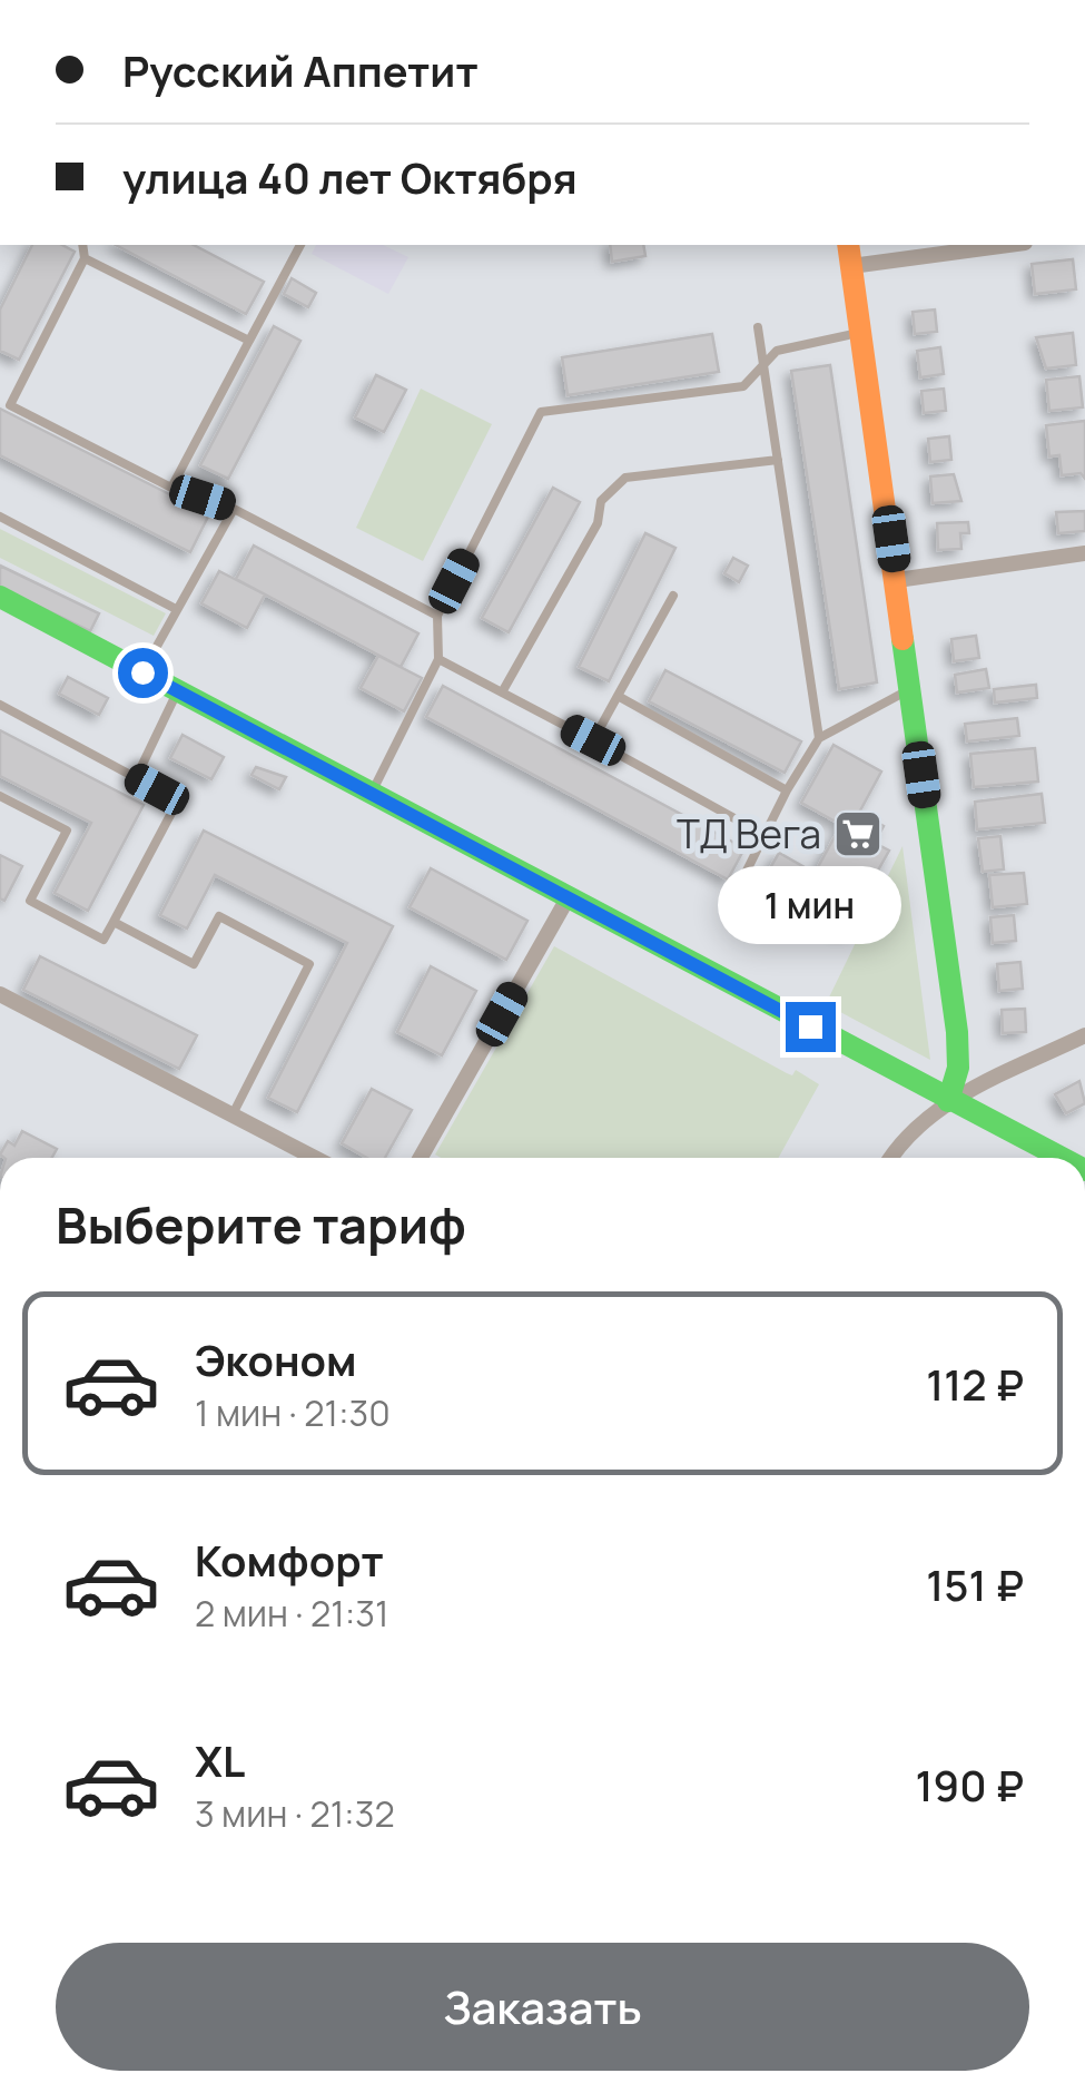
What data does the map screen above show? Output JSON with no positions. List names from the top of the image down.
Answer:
{
  "places": {
    "supermarket": ["ТД Вега"]
  },
  "page": {
    "banner": ["Русский Аппетит", "улица 40 лет Октября"],
    "bubble": "1 мин",
    "heading": "Выберите тариф",
    "list": [
      {
        "name": "Эконом",
        "note": "1 мин · 21:30",
        "value": "112 ₽"
      },
      {
        "name": "Комфорт",
        "note": "2 мин · 21:31",
        "value": "151 ₽"
      },
      {
        "name": "XL",
        "note": "3 мин · 21:32",
        "value": "190 ₽"
      }
    ],
    "buttons": "Заказать"
  }
}
